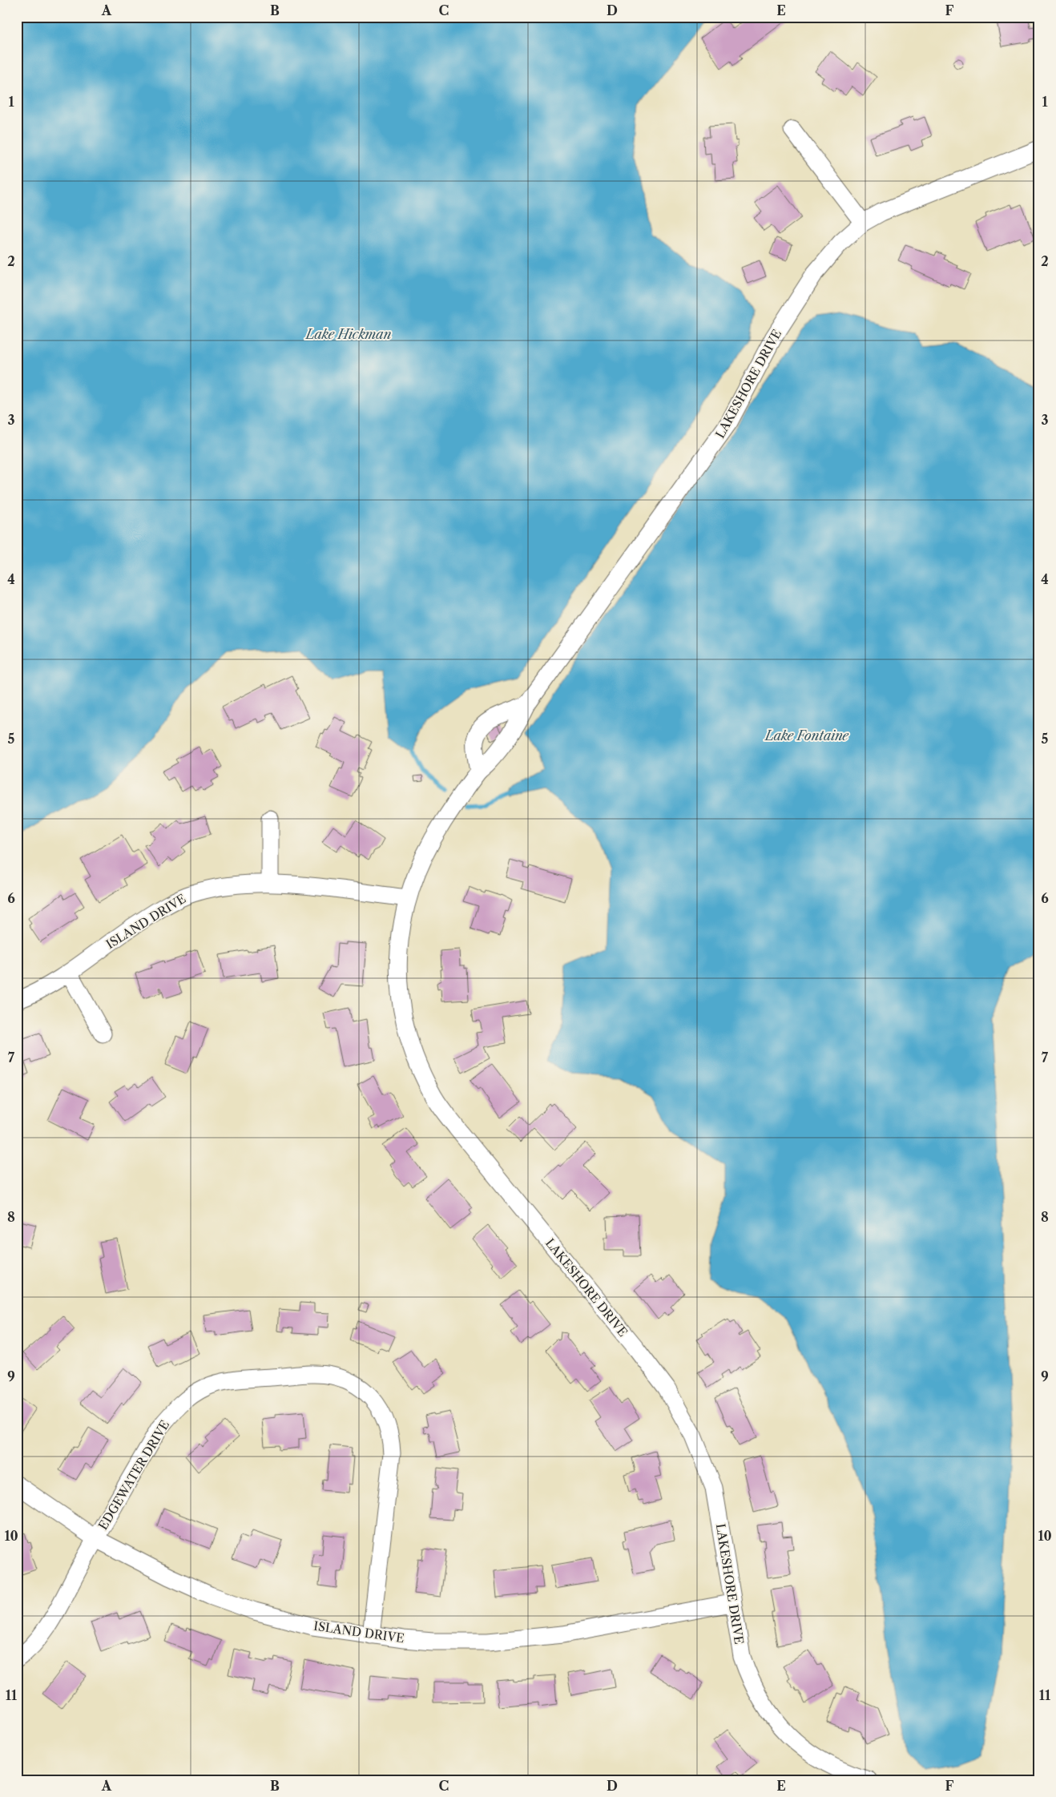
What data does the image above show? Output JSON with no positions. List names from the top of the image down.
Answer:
{
  "streets": {
    "street": ["LAKESHORE DRIVE", "ISLAND DRIVE", "EDGEWATER DRIVE"]
  },
  "crossings": [
    ["LAKESHORE DRIVE", "ISLAND DRIVE"],
    ["ISLAND DRIVE", "EDGEWATER DRIVE"]
  ],
  "water": ["Lake Hickman", "Lake Fontaine"],
  "grid": {
    "columns": [
      "A",
      "B",
      "C",
      "D",
      "E",
      "F"
    ],
    "rows": [
      "1",
      "2",
      "3",
      "4",
      "5",
      "6",
      "7",
      "8",
      "9",
      "10",
      "11"
    ]
  }
}
